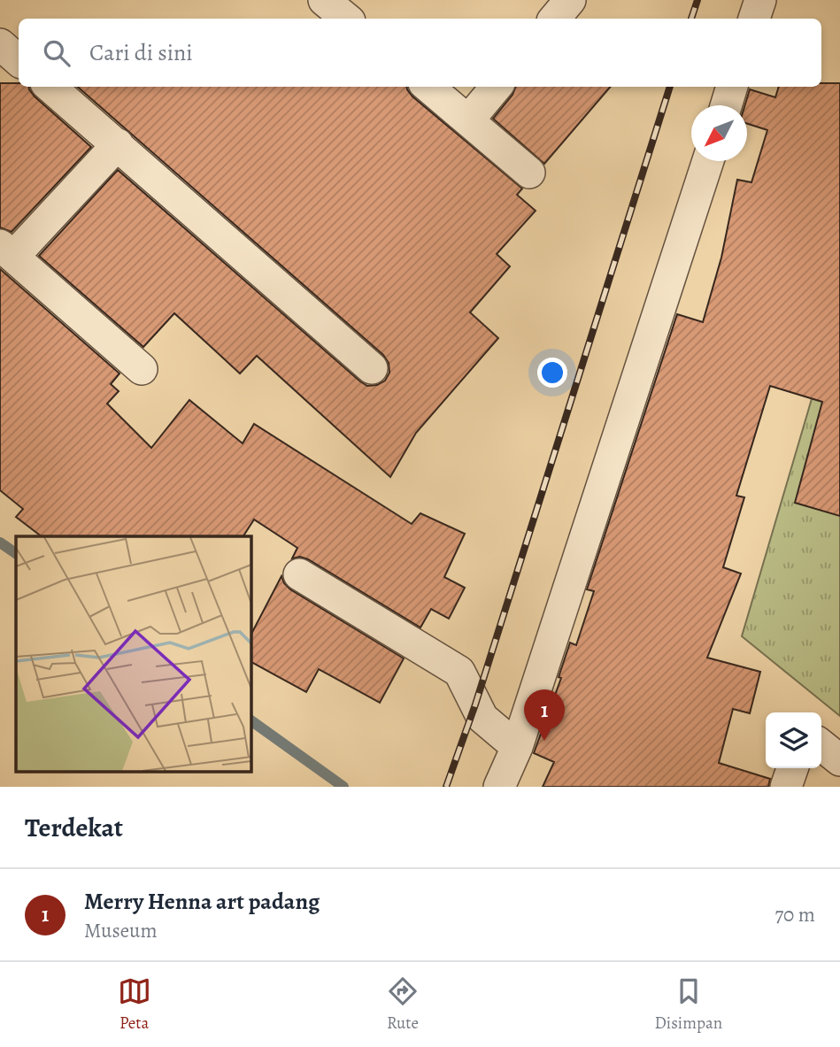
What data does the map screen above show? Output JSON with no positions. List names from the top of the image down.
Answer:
{
  "north": "bottom left",
  "page": {
    "search": "Cari di sini",
    "pins": "1",
    "heading": "Terdekat",
    "list": [
      {
        "mark": "1",
        "name": "Merry Henna art padang",
        "note": "Museum",
        "value": "70 m"
      }
    ],
    "nav": ["Peta", "Rute", "Disimpan"]
  }
}
